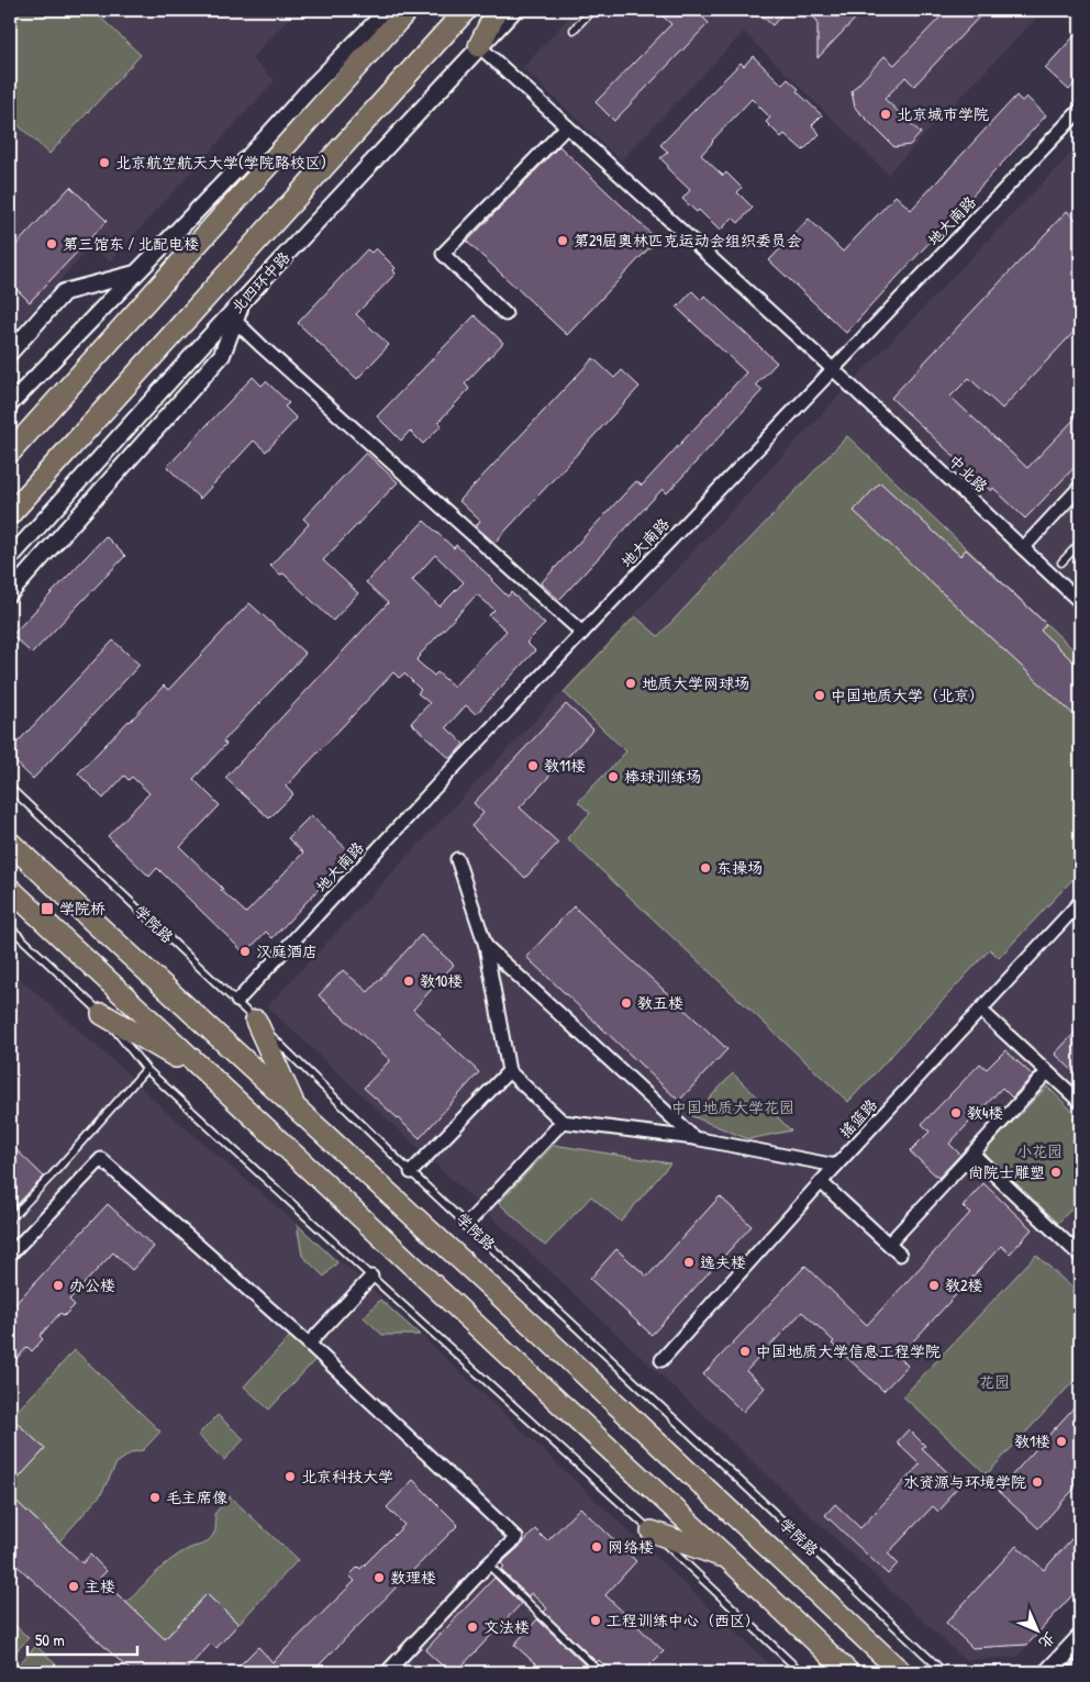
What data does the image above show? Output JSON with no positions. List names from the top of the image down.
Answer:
{
  "streets": {
    "main road": ["北四环中路", "学院路"],
    "street": ["地大南路", "中北路", "摇篮路"]
  },
  "crossings": [
    ["地大南路", "中北路"],
    ["地大南路", "学院路"],
    ["北四环中路", "中北路"]
  ],
  "parks": ["中国地质大学花园", "小花园", "花园"],
  "places": {
    "other": [
      "北京城市学院",
      "北京航空航天大学(学院路校区)",
      "第29届奥林匹克运动会组织委员会",
      "第三馆东 / 北配电楼",
      "地质大学网球场",
      "中国地质大学（北京）",
      "教11楼",
      "棒球训练场",
      "东操场",
      "汉庭酒店",
      "教10楼",
      "教五楼",
      "教4楼",
      "尚院士雕塑",
      "逸夫楼",
      "办公楼",
      "教2楼",
      "中国地质大学信息工程学院",
      "教1楼",
      "北京科技大学",
      "水资源与环境学院",
      "毛主席像",
      "网络楼",
      "数理楼",
      "主楼",
      "工程训练中心（西区）",
      "文法楼"
    ],
    "transit": ["学院桥"]
  },
  "scale_bar": "50 m",
  "north": "bottom right"
}
